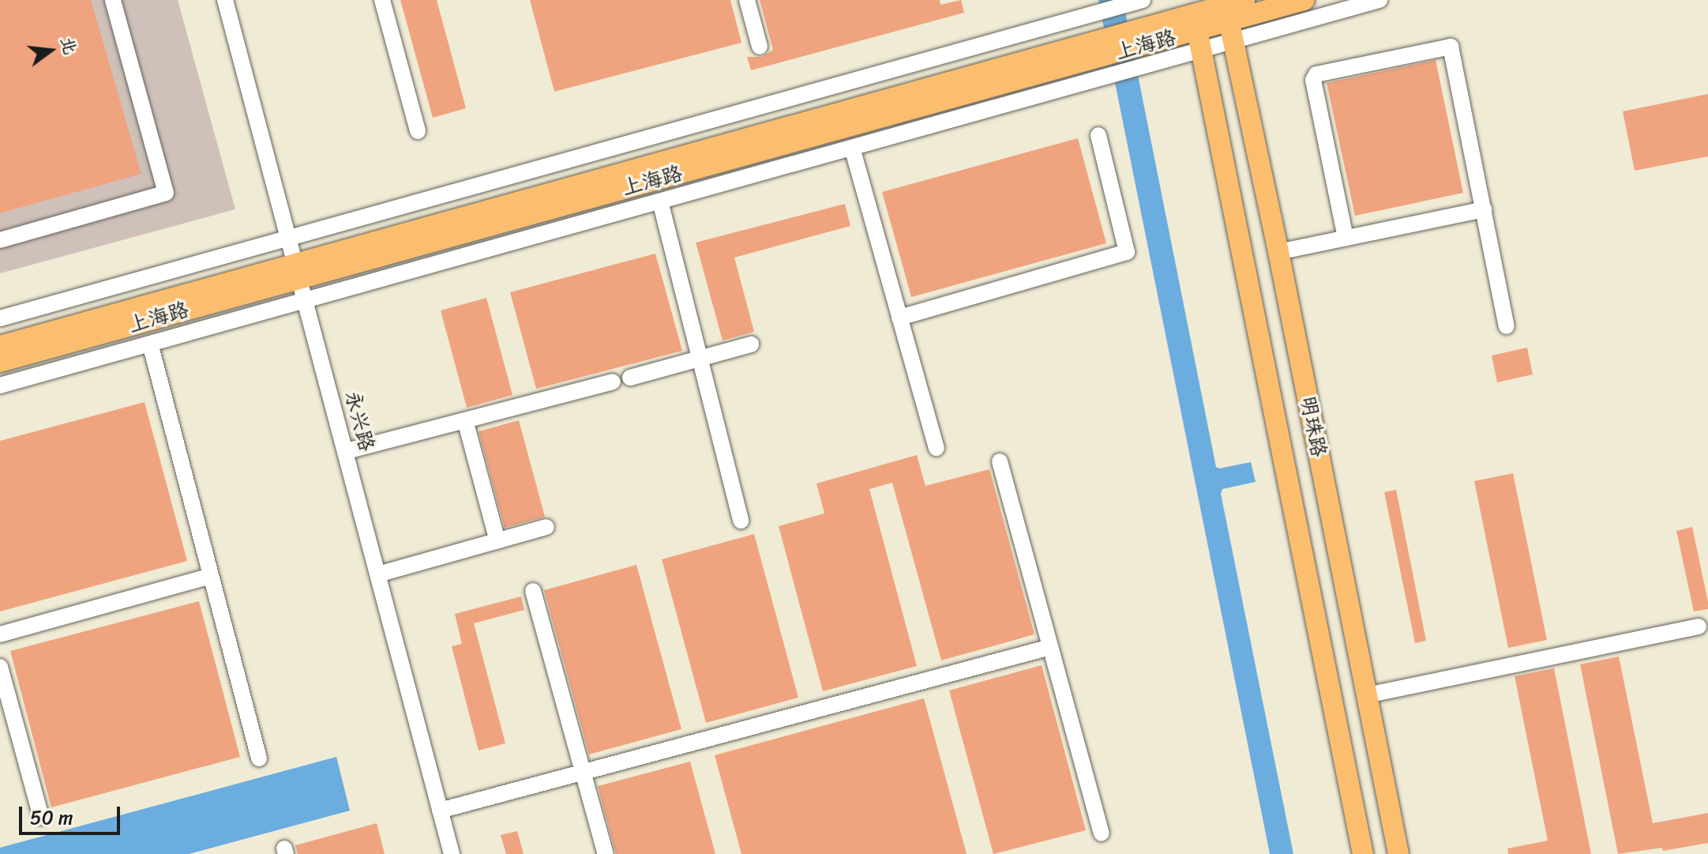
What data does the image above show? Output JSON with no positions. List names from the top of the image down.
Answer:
{
  "streets": {
    "main road": ["上海路", "明珠路"],
    "street": ["永兴路"]
  },
  "crossings": [
    ["上海路", "永兴路"],
    ["上海路", "明珠路"]
  ],
  "scale_bar": "50 m",
  "north": "right"
}
